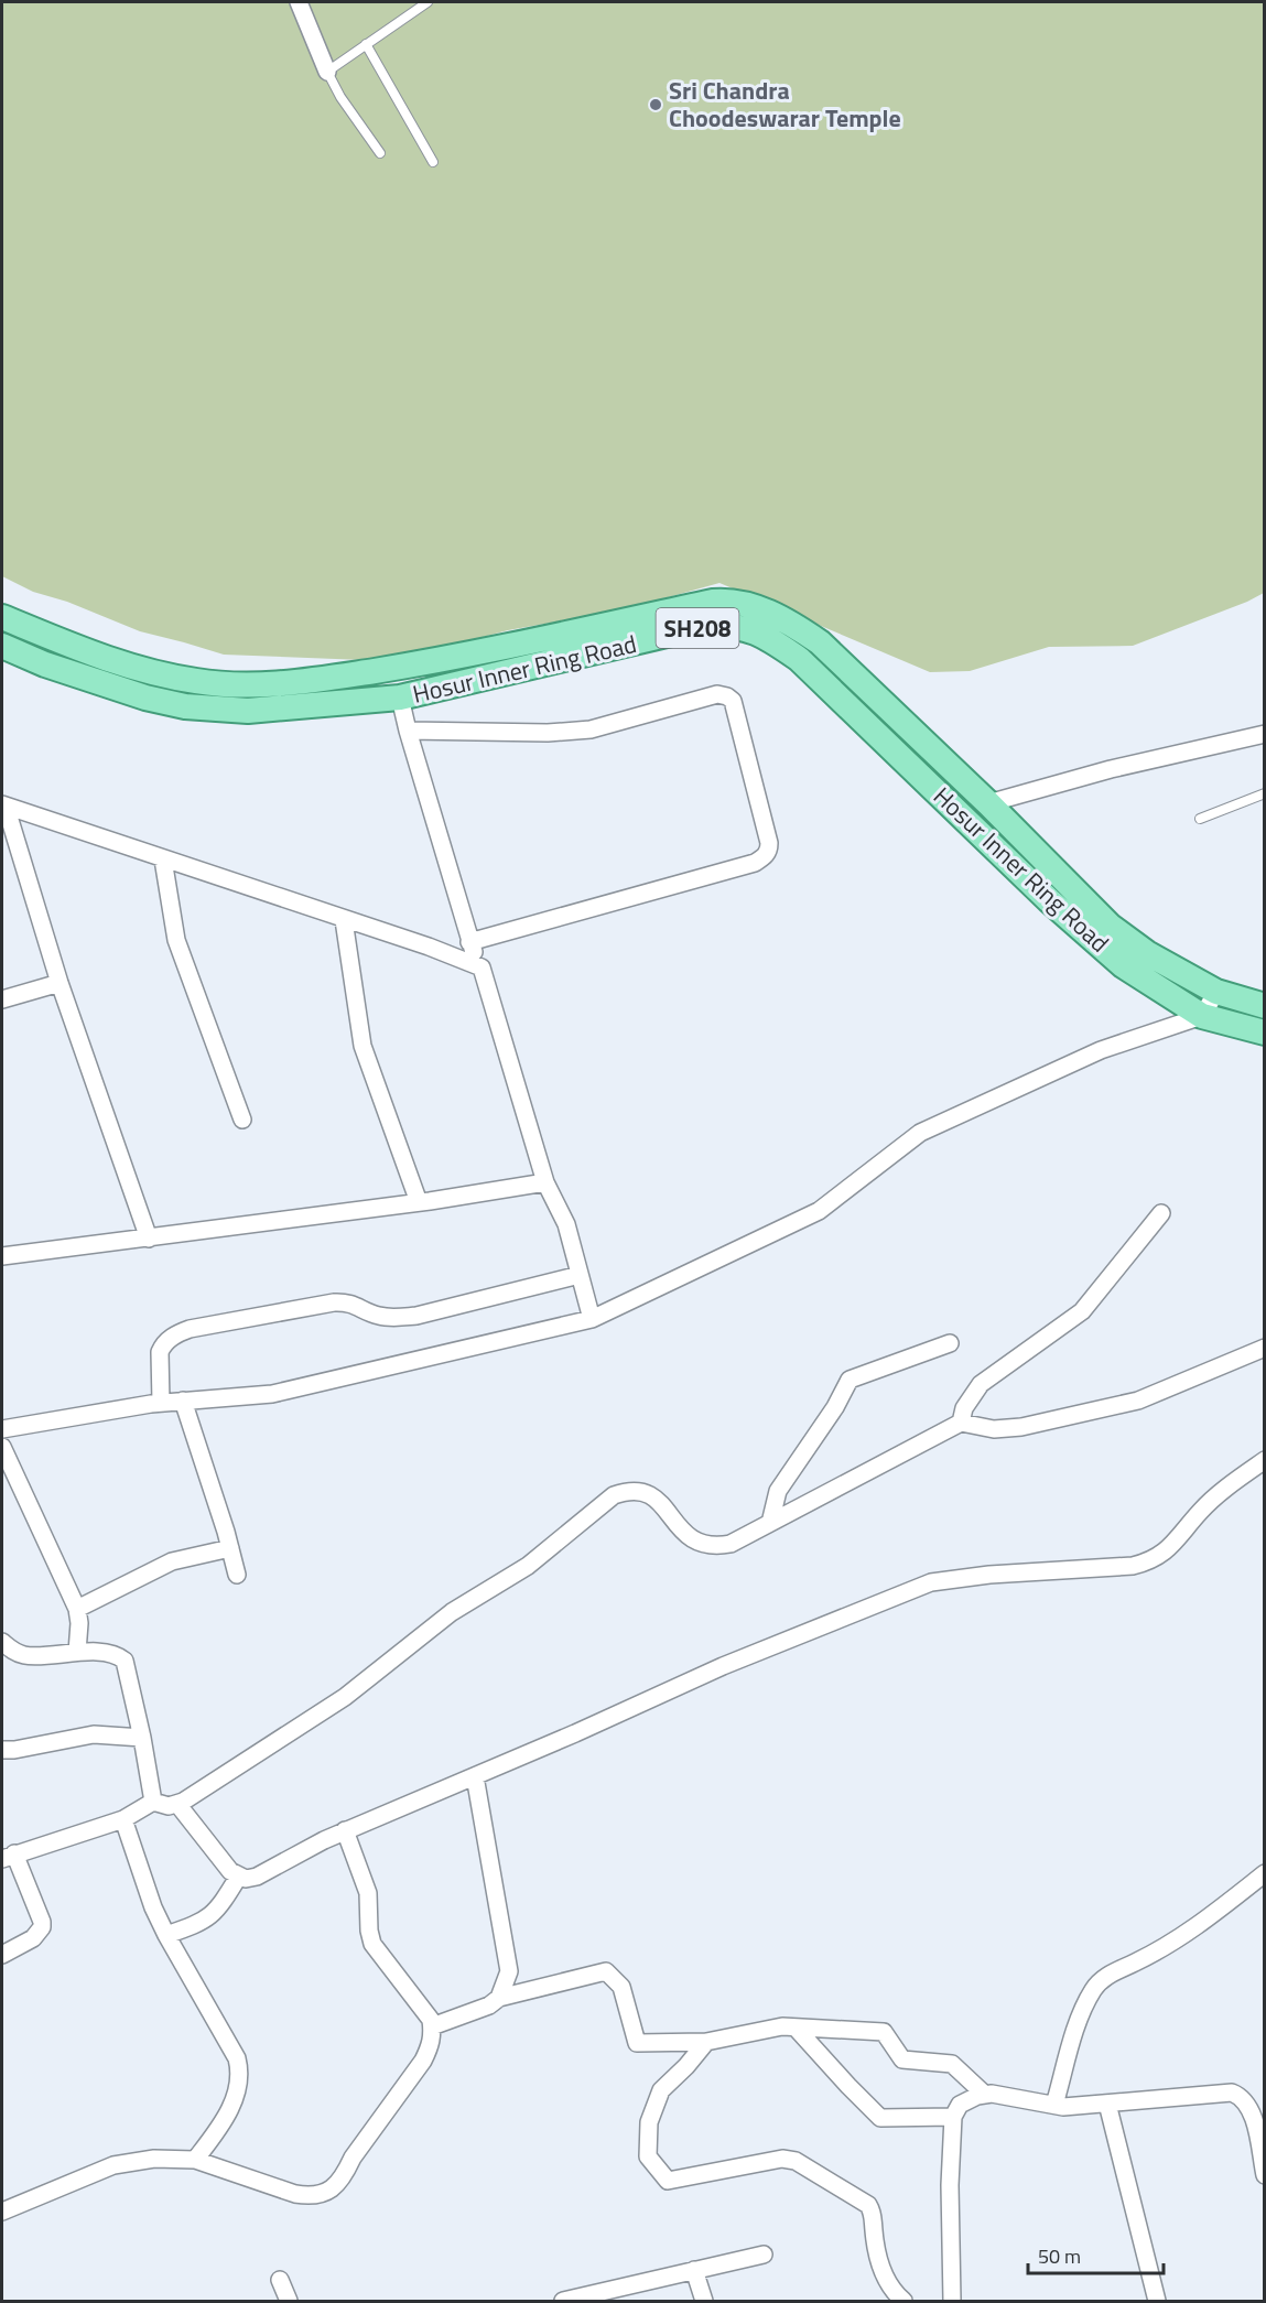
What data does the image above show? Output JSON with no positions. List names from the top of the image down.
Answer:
{
  "streets": {
    "main road": ["SH208", "Hosur Inner Ring Road"]
  },
  "places": ["Sri Chandra Choodeswarar Temple"],
  "scale_bar": "50 m"
}
